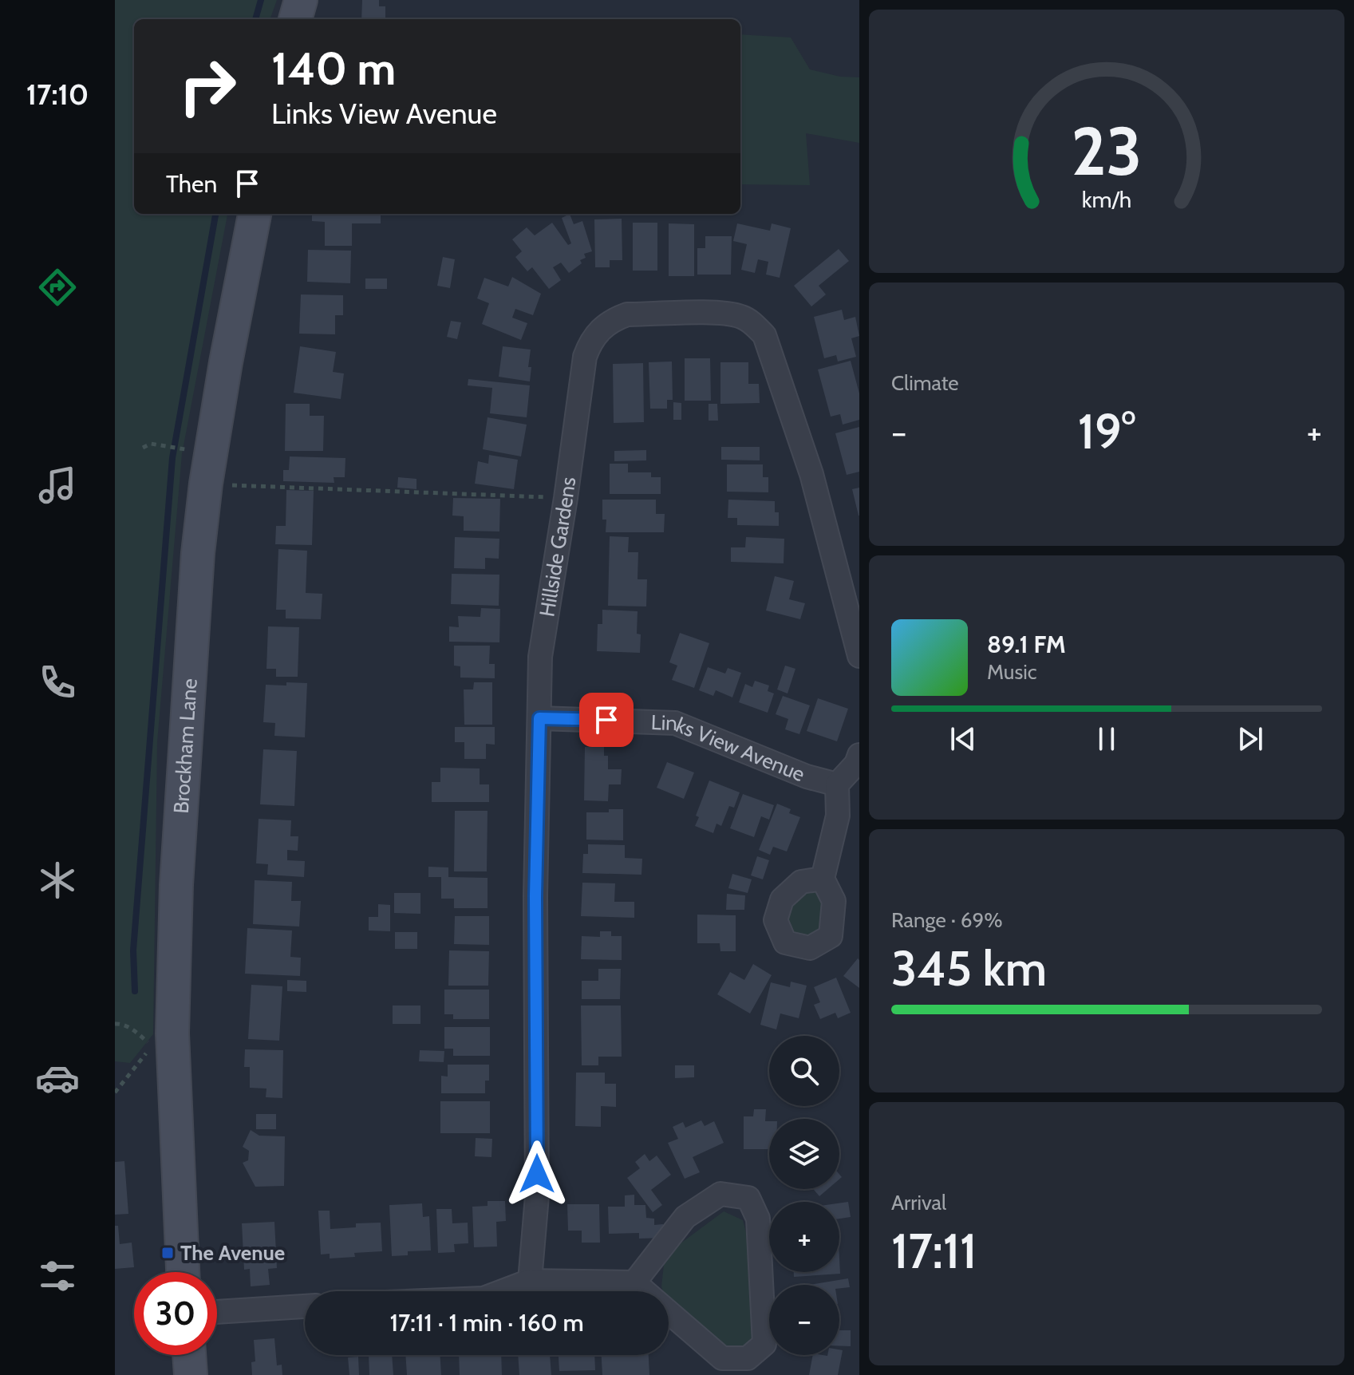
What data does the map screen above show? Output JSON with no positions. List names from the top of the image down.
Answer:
{
  "streets": {
    "street": ["Hillside Gardens", "Brockham Lane", "Links View Avenue"]
  },
  "crossings": [
    ["Hillside Gardens", "Links View Avenue"]
  ],
  "places": {
    "transit": ["The Avenue"]
  },
  "page": {
    "tabs": "17:10",
    "turn": ["140 m", "Links View Avenue"],
    "then": "Then",
    "tile": [
      "Climate",
      ["Range · 69%", "345 km"],
      ["Arrival", "17:11"]
    ],
    "heat": ["−", "19°", "+"],
    "song": ["89.1 FM", "Music"],
    "map_buttons": ["+", "−"],
    "limit": "30",
    "trip": "17:11 · 1 min · 160 m",
    "gauge": ["23", "km/h"]
  }
}
